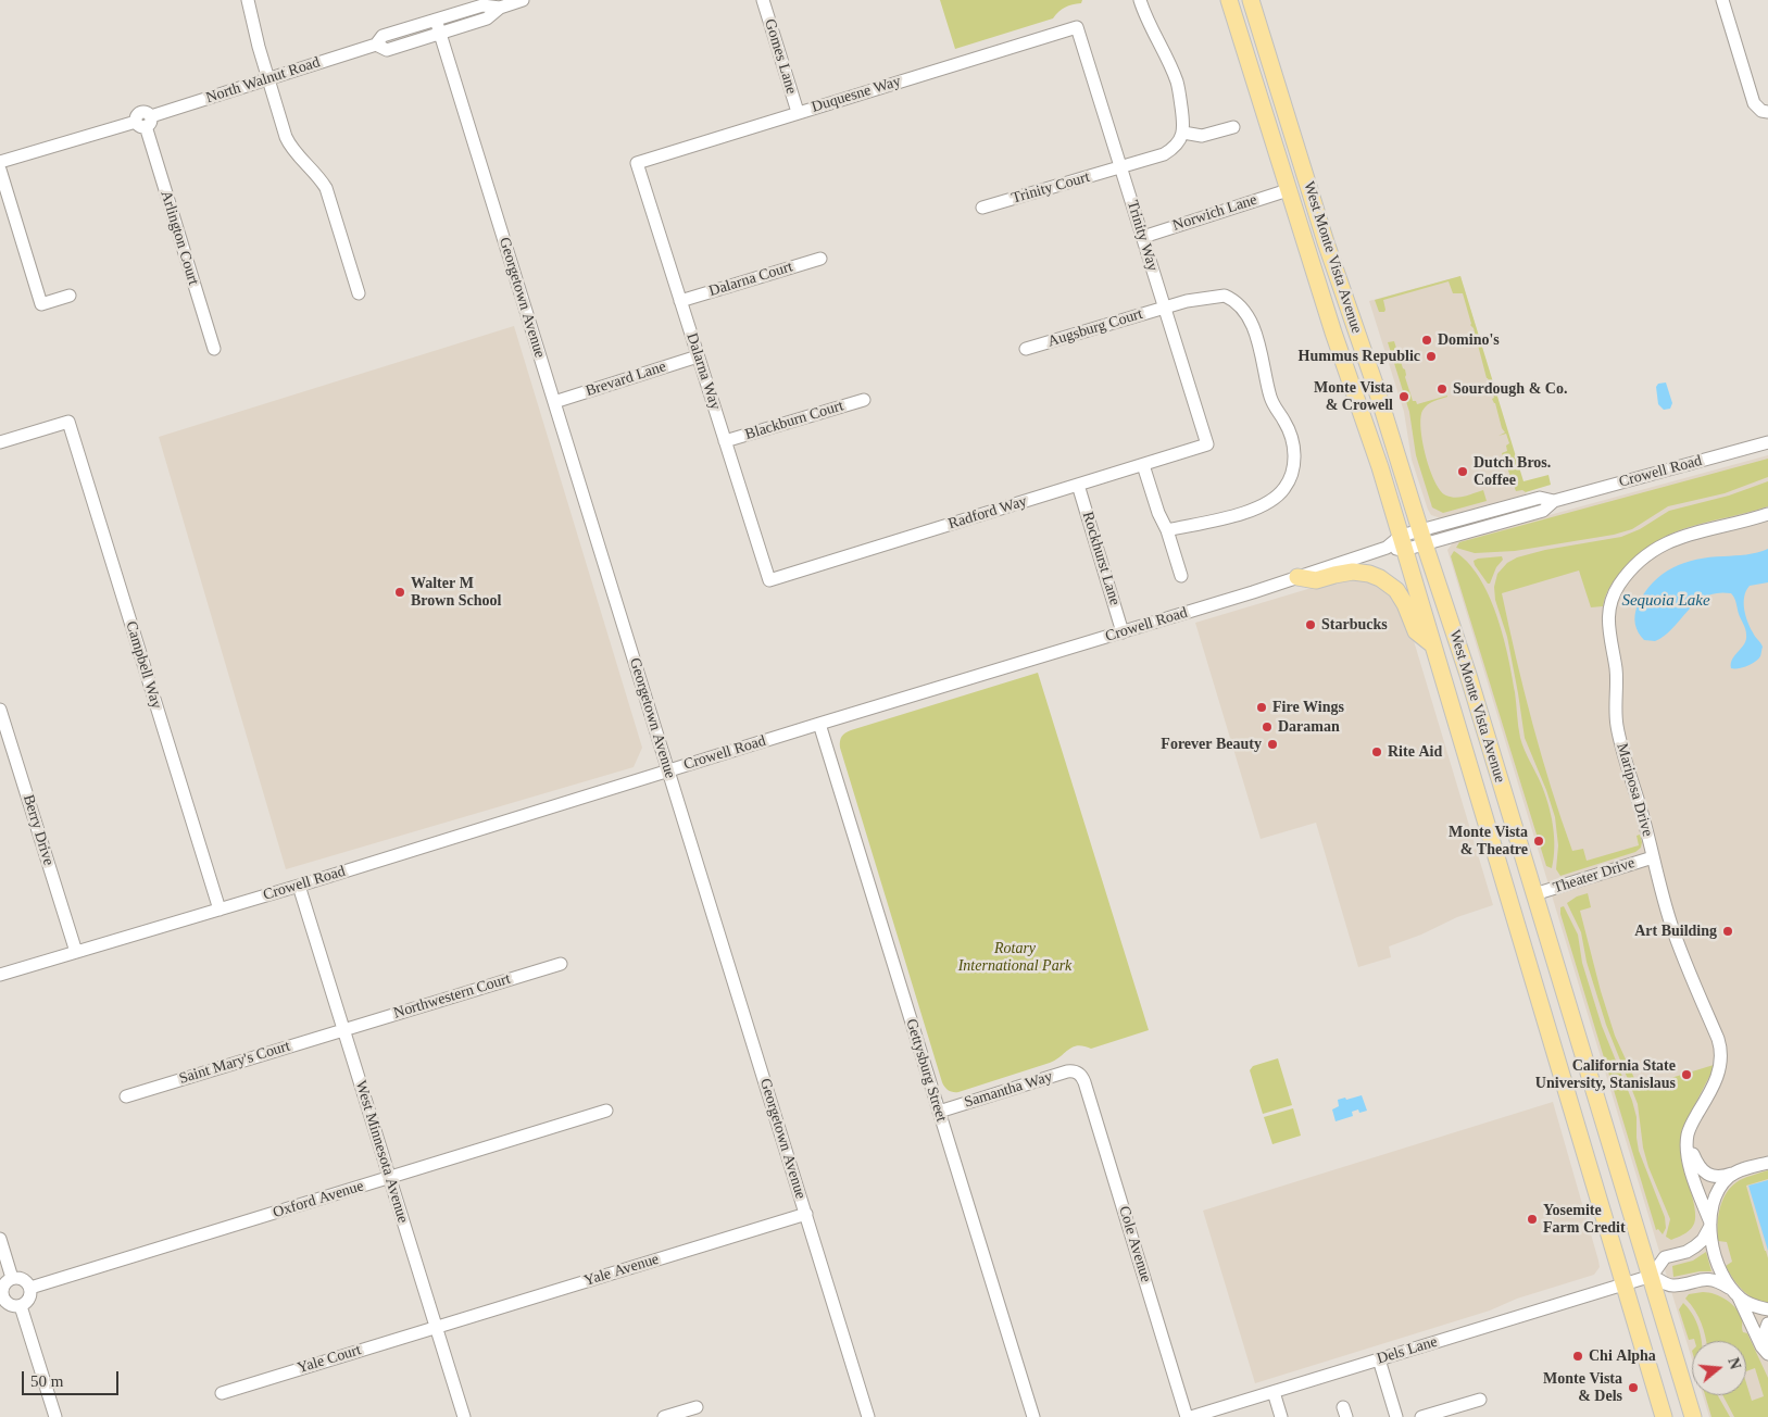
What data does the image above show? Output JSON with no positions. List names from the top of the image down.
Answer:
{
  "streets": {
    "main road": ["West Monte Vista Avenue"],
    "street": [
      "Gomes Lane",
      "North Walnut Road",
      "Duquesne Way",
      "Trinity Court",
      "Norwich Lane",
      "Trinity Way",
      "Arlington Court",
      "Dalarna Court",
      "Georgetown Avenue",
      "Augsburg Court",
      "Dalarna Way",
      "Brevard Lane",
      "Blackburn Court",
      "Crowell Road",
      "Radford Way",
      "Rockhurst Lane",
      "Campbell Way",
      "Mariposa Drive",
      "Berry Drive",
      "Theater Drive",
      "Northwestern Court",
      "Saint Mary's Court",
      "Gettysburg Street",
      "Samantha Way",
      "West Minnesota Avenue",
      "Oxford Avenue",
      "Cole Avenue",
      "Yale Avenue",
      "Dels Lane",
      "Yale Court"
    ]
  },
  "crossings": [
    ["Gomes Lane", "Duquesne Way"],
    ["North Walnut Road", "Arlington Court"],
    ["North Walnut Road", "Georgetown Avenue"],
    ["Duquesne Way", "Trinity Way"],
    ["Duquesne Way", "Dalarna Way"],
    ["Trinity Court", "Trinity Way"],
    ["Norwich Lane", "Trinity Way"],
    ["Norwich Lane", "West Monte Vista Avenue"],
    ["Trinity Way", "Augsburg Court"],
    ["Trinity Way", "Radford Way"],
    ["West Monte Vista Avenue", "Crowell Road"],
    ["West Monte Vista Avenue", "Theater Drive"],
    ["West Monte Vista Avenue", "Dels Lane"],
    ["Dalarna Court", "Dalarna Way"],
    ["Georgetown Avenue", "Brevard Lane"],
    ["Georgetown Avenue", "Crowell Road"],
    ["Georgetown Avenue", "Yale Avenue"],
    ["Dalarna Way", "Brevard Lane"],
    ["Dalarna Way", "Blackburn Court"],
    ["Dalarna Way", "Radford Way"],
    ["Crowell Road", "Rockhurst Lane"],
    ["Crowell Road", "Campbell Way"],
    ["Crowell Road", "Berry Drive"],
    ["Crowell Road", "Gettysburg Street"],
    ["Crowell Road", "West Minnesota Avenue"],
    ["Radford Way", "Rockhurst Lane"],
    ["Mariposa Drive", "Theater Drive"],
    ["Northwestern Court", "Saint Mary's Court"],
    ["Northwestern Court", "West Minnesota Avenue"],
    ["Saint Mary's Court", "West Minnesota Avenue"],
    ["Gettysburg Street", "Samantha Way"],
    ["Samantha Way", "Cole Avenue"],
    ["West Minnesota Avenue", "Oxford Avenue"],
    ["West Minnesota Avenue", "Yale Avenue"],
    ["West Minnesota Avenue", "Yale Court"],
    ["Cole Avenue", "Dels Lane"],
    ["Yale Avenue", "Yale Court"]
  ],
  "water": ["Sequoia Lake"],
  "parks": ["Rotary International Park"],
  "places": [
    "Domino's",
    "Hummus Republic",
    "Sourdough & Co.",
    "Monte Vista & Crowell",
    "Dutch Bros. Coffee",
    "Walter M Brown School",
    "Starbucks",
    "Fire Wings",
    "Daraman",
    "Forever Beauty",
    "Rite Aid",
    "Monte Vista & Theatre",
    "Art Building",
    "California State University, Stanislaus",
    "Yosemite Farm Credit",
    "Chi Alpha",
    "Monte Vista & Dels"
  ],
  "scale_bar": "50 m",
  "north": "right"
}
